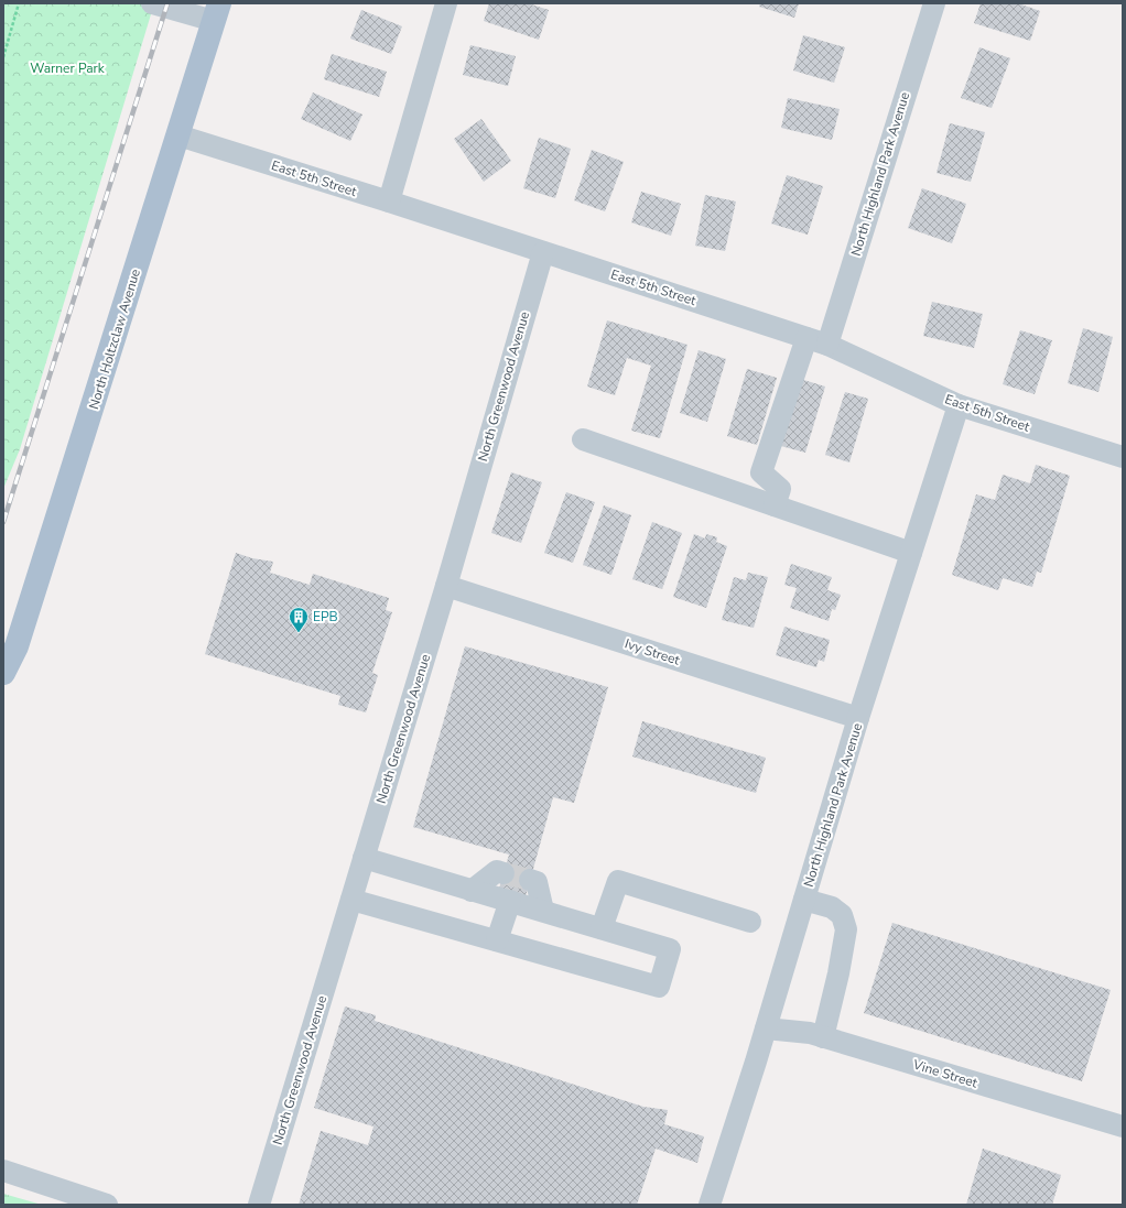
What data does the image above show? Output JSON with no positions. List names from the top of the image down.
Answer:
{
  "streets": {
    "main road": ["North Holtzclaw Avenue"],
    "street": [
      "North Highland Park Avenue",
      "East 5th Street",
      "North Greenwood Avenue",
      "Ivy Street",
      "Vine Street"
    ]
  },
  "crossings": [
    ["North Highland Park Avenue", "East 5th Street"],
    ["North Highland Park Avenue", "Ivy Street"],
    ["North Highland Park Avenue", "Vine Street"],
    ["East 5th Street", "North Holtzclaw Avenue"],
    ["East 5th Street", "North Greenwood Avenue"],
    ["North Greenwood Avenue", "Ivy Street"]
  ],
  "parks": ["Warner Park"],
  "places": {
    "building": ["EPB"]
  }
}
